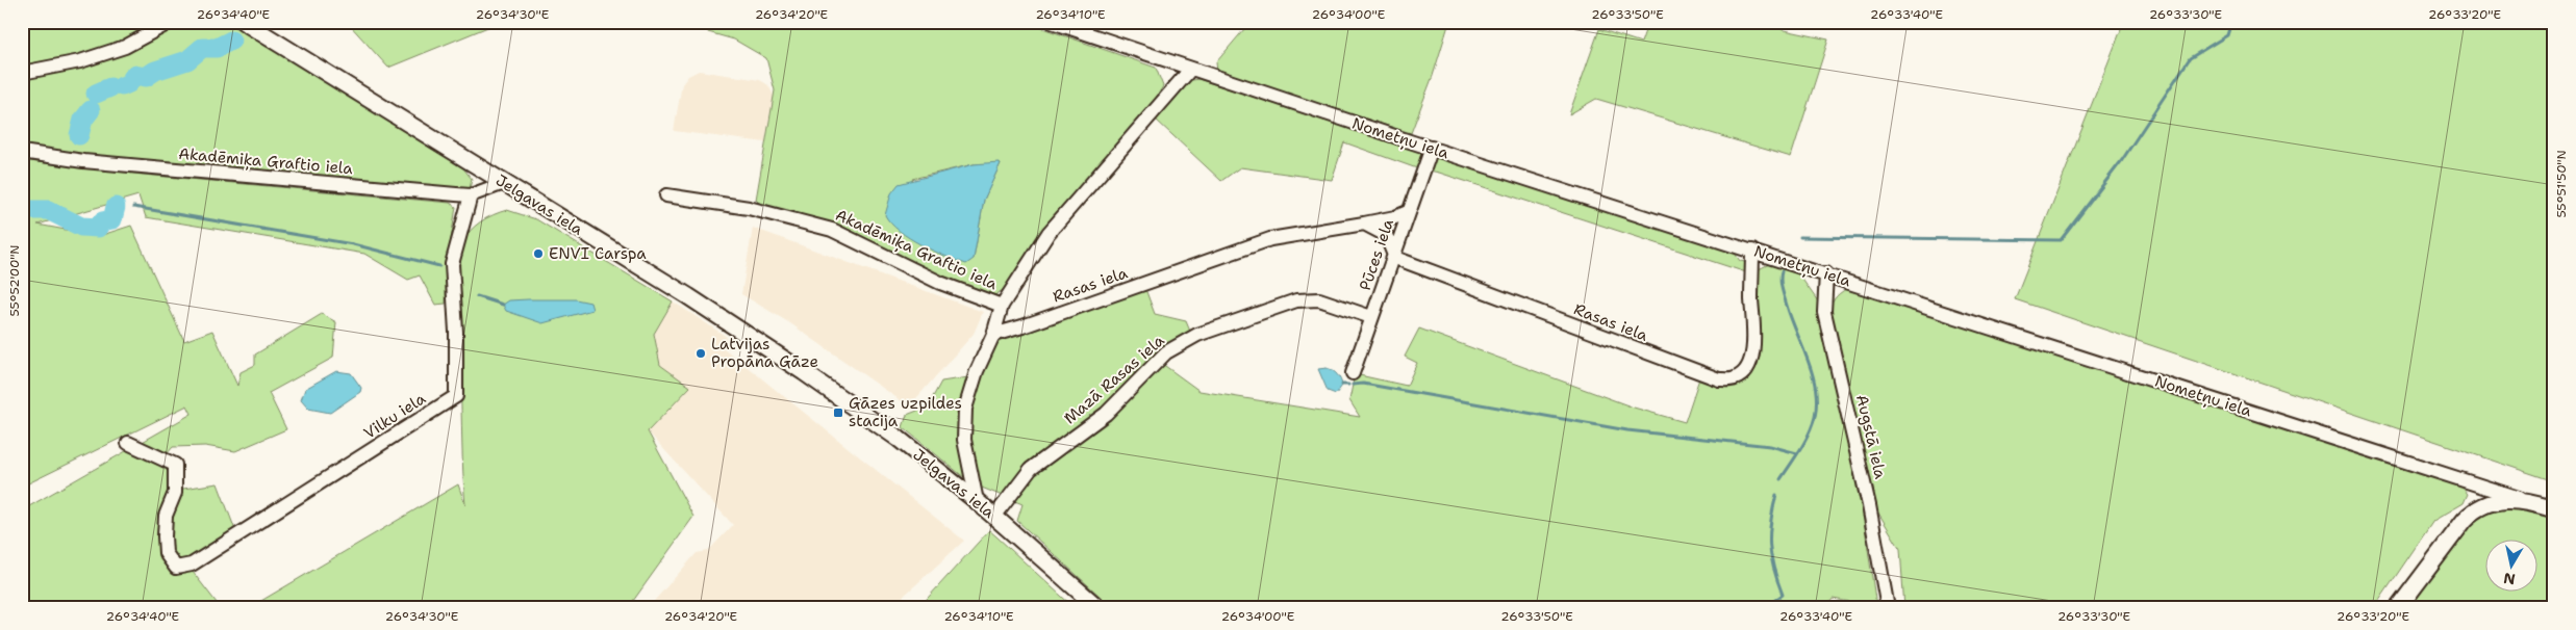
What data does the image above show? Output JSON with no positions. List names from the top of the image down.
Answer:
{
  "streets": {
    "street": [
      "Nometņu iela",
      "Akadēmiķa Graftio iela",
      "Jelgavas iela",
      "Pūces iela",
      "Rasas iela",
      "Mazā Rasas iela",
      "Vilku iela",
      "Augstā iela"
    ]
  },
  "crossings": [
    ["Nometņu iela", "Pūces iela"],
    ["Nometņu iela", "Rasas iela"],
    ["Nometņu iela", "Augstā iela"],
    ["Akadēmiķa Graftio iela", "Jelgavas iela"],
    ["Akadēmiķa Graftio iela", "Rasas iela"],
    ["Akadēmiķa Graftio iela", "Vilku iela"],
    ["Jelgavas iela", "Mazā Rasas iela"],
    ["Pūces iela", "Rasas iela"],
    ["Pūces iela", "Mazā Rasas iela"]
  ],
  "places": {
    "other": ["ENVI Carspa", "Latvijas Propāna Gāze"],
    "transit": ["Gāzes uzpildes stacija"]
  },
  "north": "bottom",
  "coordinates": [
    "26°34'40\"E",
    "26°34'30\"E",
    "26°34'20\"E",
    "26°34'10\"E",
    "26°34'00\"E",
    "26°33'50\"E",
    "26°33'40\"E",
    "26°33'30\"E",
    "26°33'20\"E",
    "55°51'50\"N",
    "55°52'00\"N"
  ]
}
